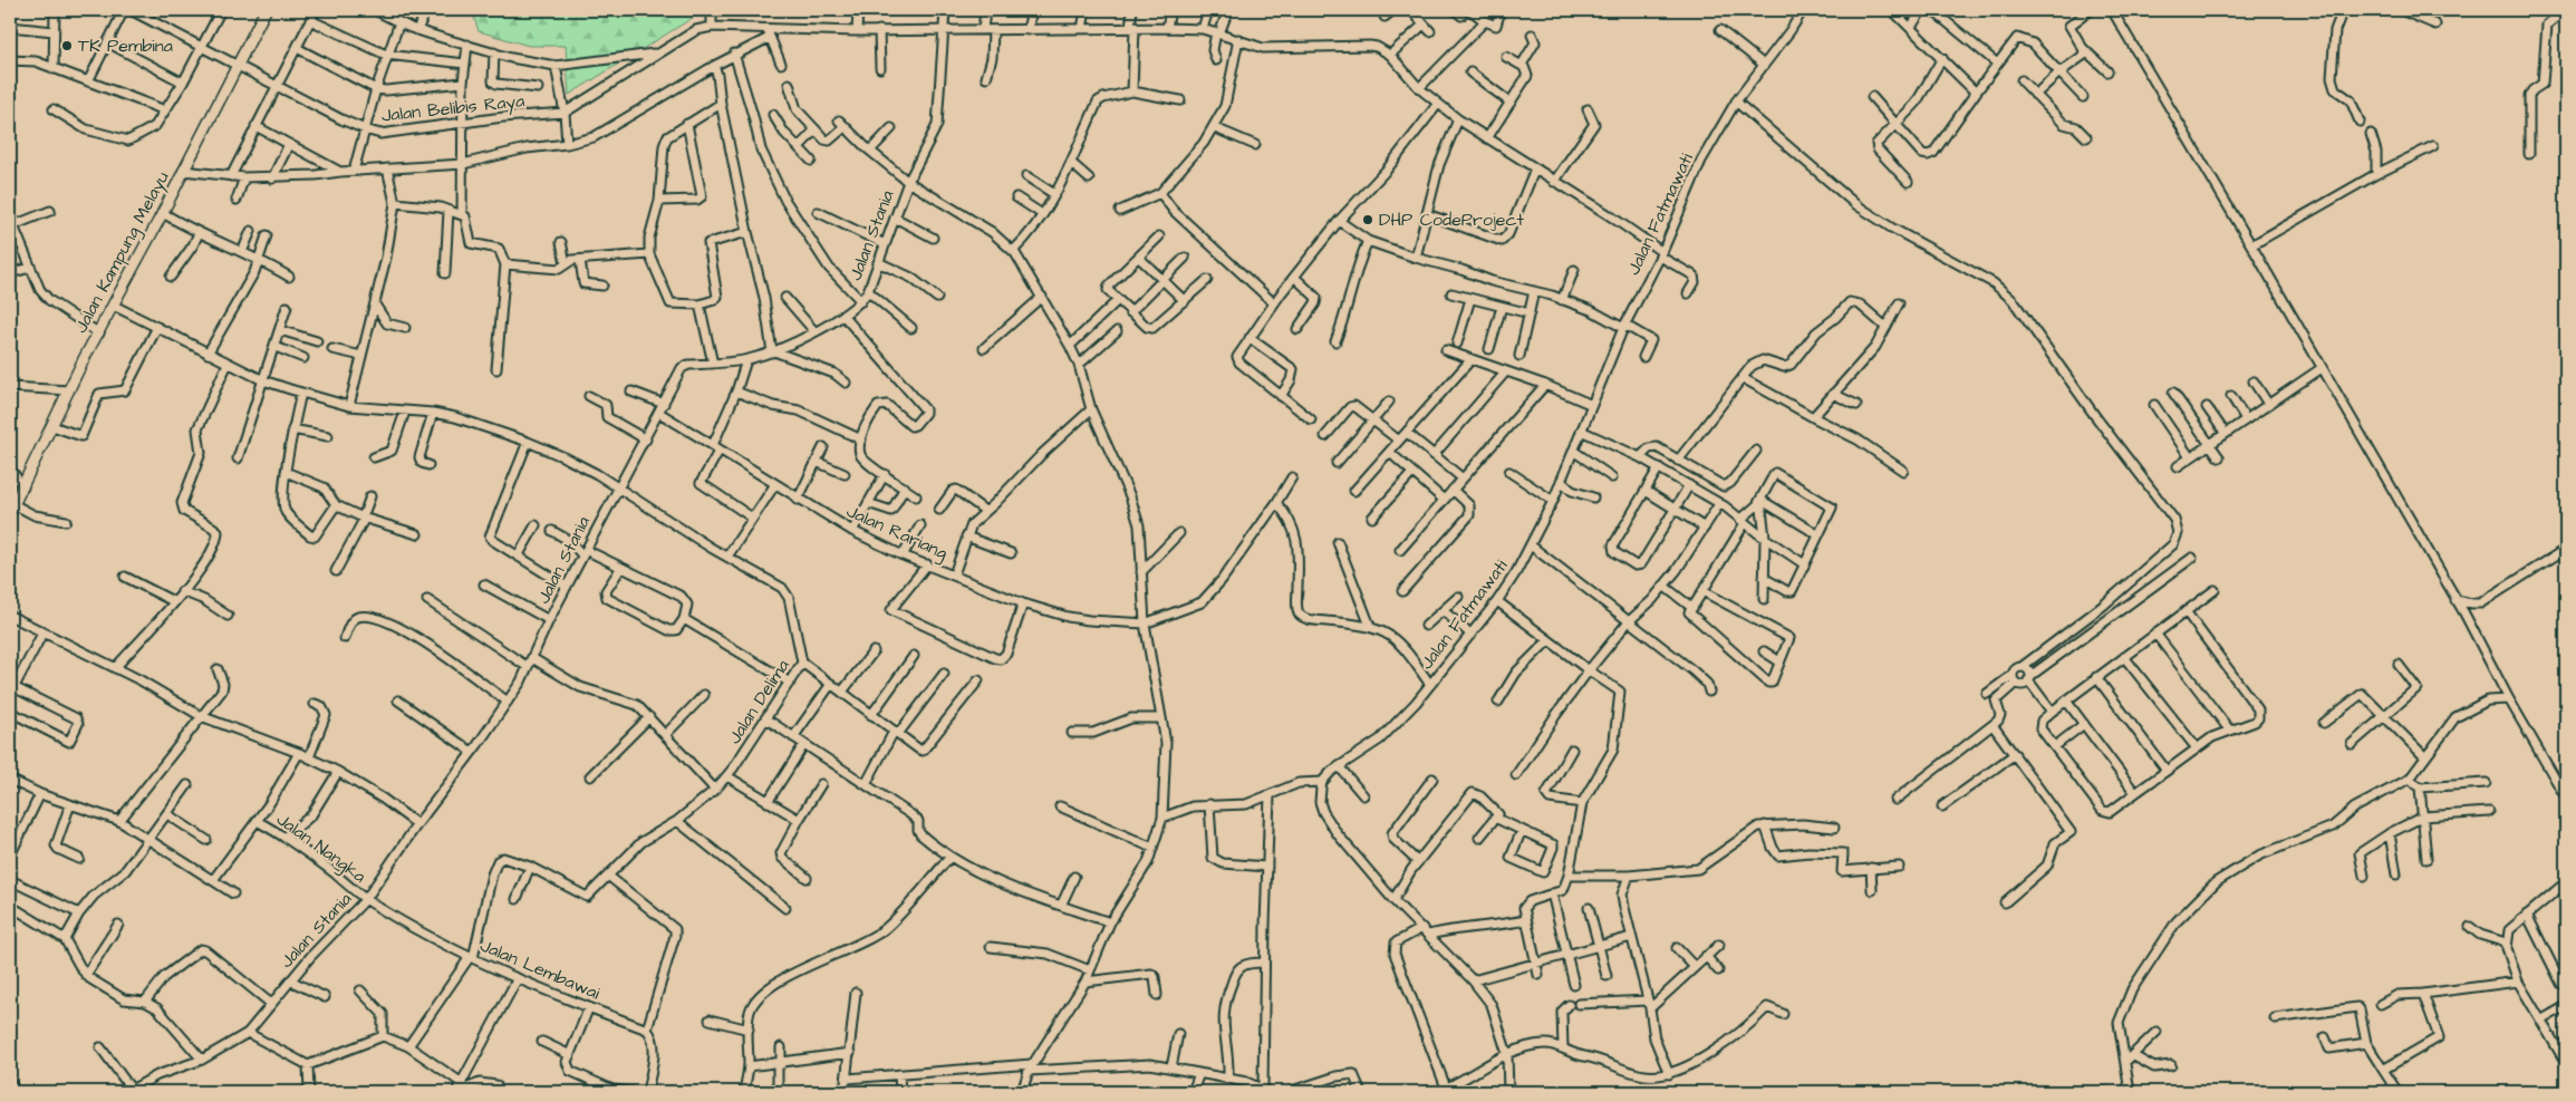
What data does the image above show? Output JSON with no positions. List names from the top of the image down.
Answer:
{
  "streets": {
    "main road": ["Jalan Kampung Melayu"],
    "street": [
      "Jalan Belibis Raya",
      "Jalan Fatmawati",
      "Jalan Stania",
      "Jalan Rariang",
      "Jalan Delima",
      "Jalan Nangka",
      "Jalan Lembawai"
    ]
  },
  "crossings": [
    ["Jalan Belibis Raya", "Jalan Kampung Melayu"],
    ["Jalan Stania", "Jalan Rariang"],
    ["Jalan Stania", "Jalan Delima"],
    ["Jalan Stania", "Jalan Nangka"],
    ["Jalan Stania", "Jalan Lembawai"],
    ["Jalan Kampung Melayu", "Jalan Delima"],
    ["Jalan Nangka", "Jalan Lembawai"]
  ],
  "places": ["TK Pembina", "DHP CodeProject"]
}
